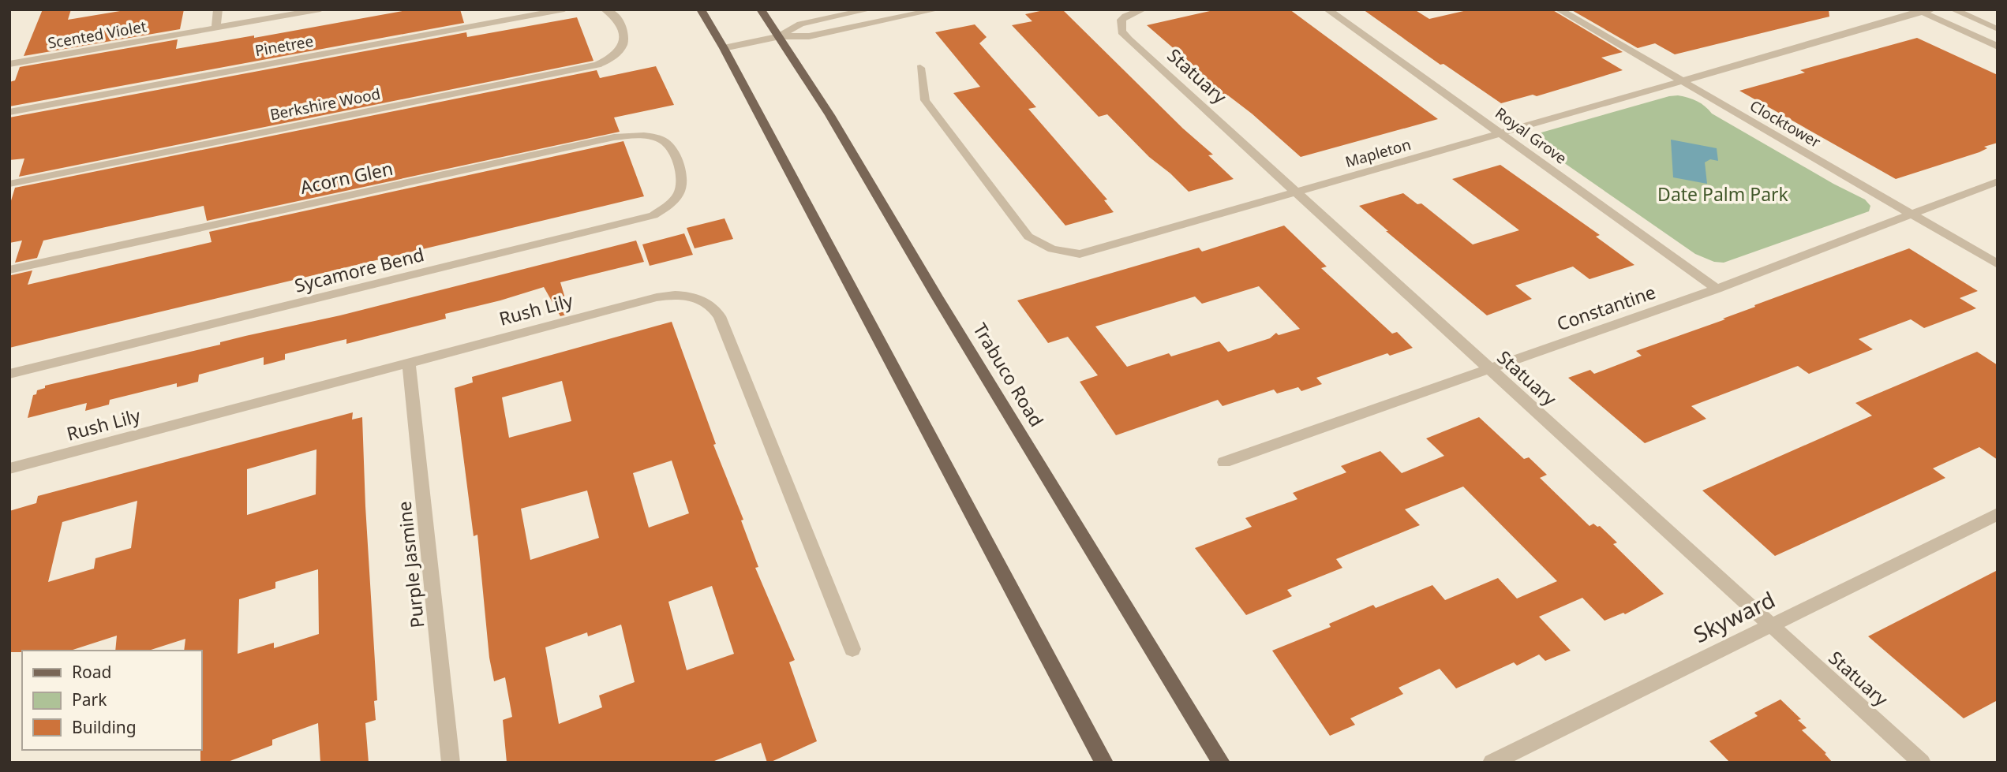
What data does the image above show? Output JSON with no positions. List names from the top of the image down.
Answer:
{
  "streets": {
    "main road": ["Trabuco Road"],
    "street": [
      "Scented Violet",
      "Pinetree",
      "Statuary",
      "Berkshire Wood",
      "Clocktower",
      "Royal Grove",
      "Mapleton",
      "Acorn Glen",
      "Sycamore Bend",
      "Constantine",
      "Rush Lily",
      "Purple Jasmine",
      "Skyward"
    ]
  },
  "crossings": [
    ["Statuary", "Mapleton"],
    ["Statuary", "Constantine"],
    ["Statuary", "Skyward"],
    ["Clocktower", "Mapleton"],
    ["Clocktower", "Constantine"],
    ["Royal Grove", "Mapleton"],
    ["Royal Grove", "Constantine"],
    ["Acorn Glen", "Sycamore Bend"],
    ["Rush Lily", "Purple Jasmine"]
  ],
  "parks": ["Date Palm Park"],
  "legend": ["Road", "Park", "Building"]
}
